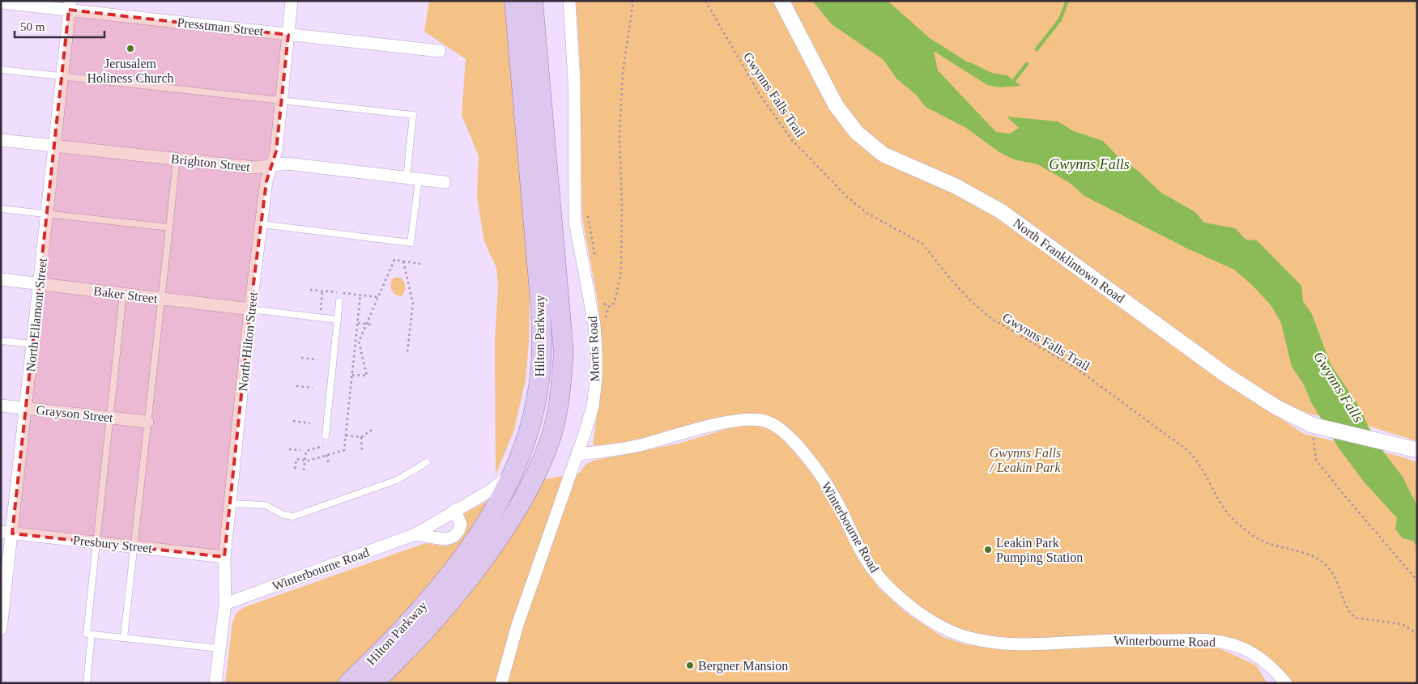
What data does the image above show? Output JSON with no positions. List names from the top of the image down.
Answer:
{
  "streets": {
    "main road": ["Hilton Parkway"],
    "street": [
      "Presstman Street",
      "Brighton Street",
      "North Franklintown Road",
      "Baker Street",
      "North Ellamont Street",
      "North Hilton Street",
      "Morris Road",
      "Grayson Street",
      "Winterbourne Road",
      "Presbury Street"
    ],
    "path": ["Gwynns Falls Trail"]
  },
  "crossings": [
    ["Presstman Street", "North Ellamont Street"],
    ["Presstman Street", "North Hilton Street"],
    ["Brighton Street", "North Ellamont Street"],
    ["Brighton Street", "North Hilton Street"],
    ["Baker Street", "North Ellamont Street"],
    ["Baker Street", "North Hilton Street"],
    ["North Ellamont Street", "Grayson Street"],
    ["North Ellamont Street", "Presbury Street"],
    ["Hilton Parkway", "Winterbourne Road"],
    ["North Hilton Street", "Winterbourne Road"],
    ["North Hilton Street", "Presbury Street"],
    ["Morris Road", "Winterbourne Road"]
  ],
  "water": ["Gwynns Falls"],
  "parks": ["Gwynns Falls / Leakin Park"],
  "places": ["Jerusalem Holiness Church", "Leakin Park Pumping Station", "Bergner Mansion"],
  "scale_bar": "50 m"
}
